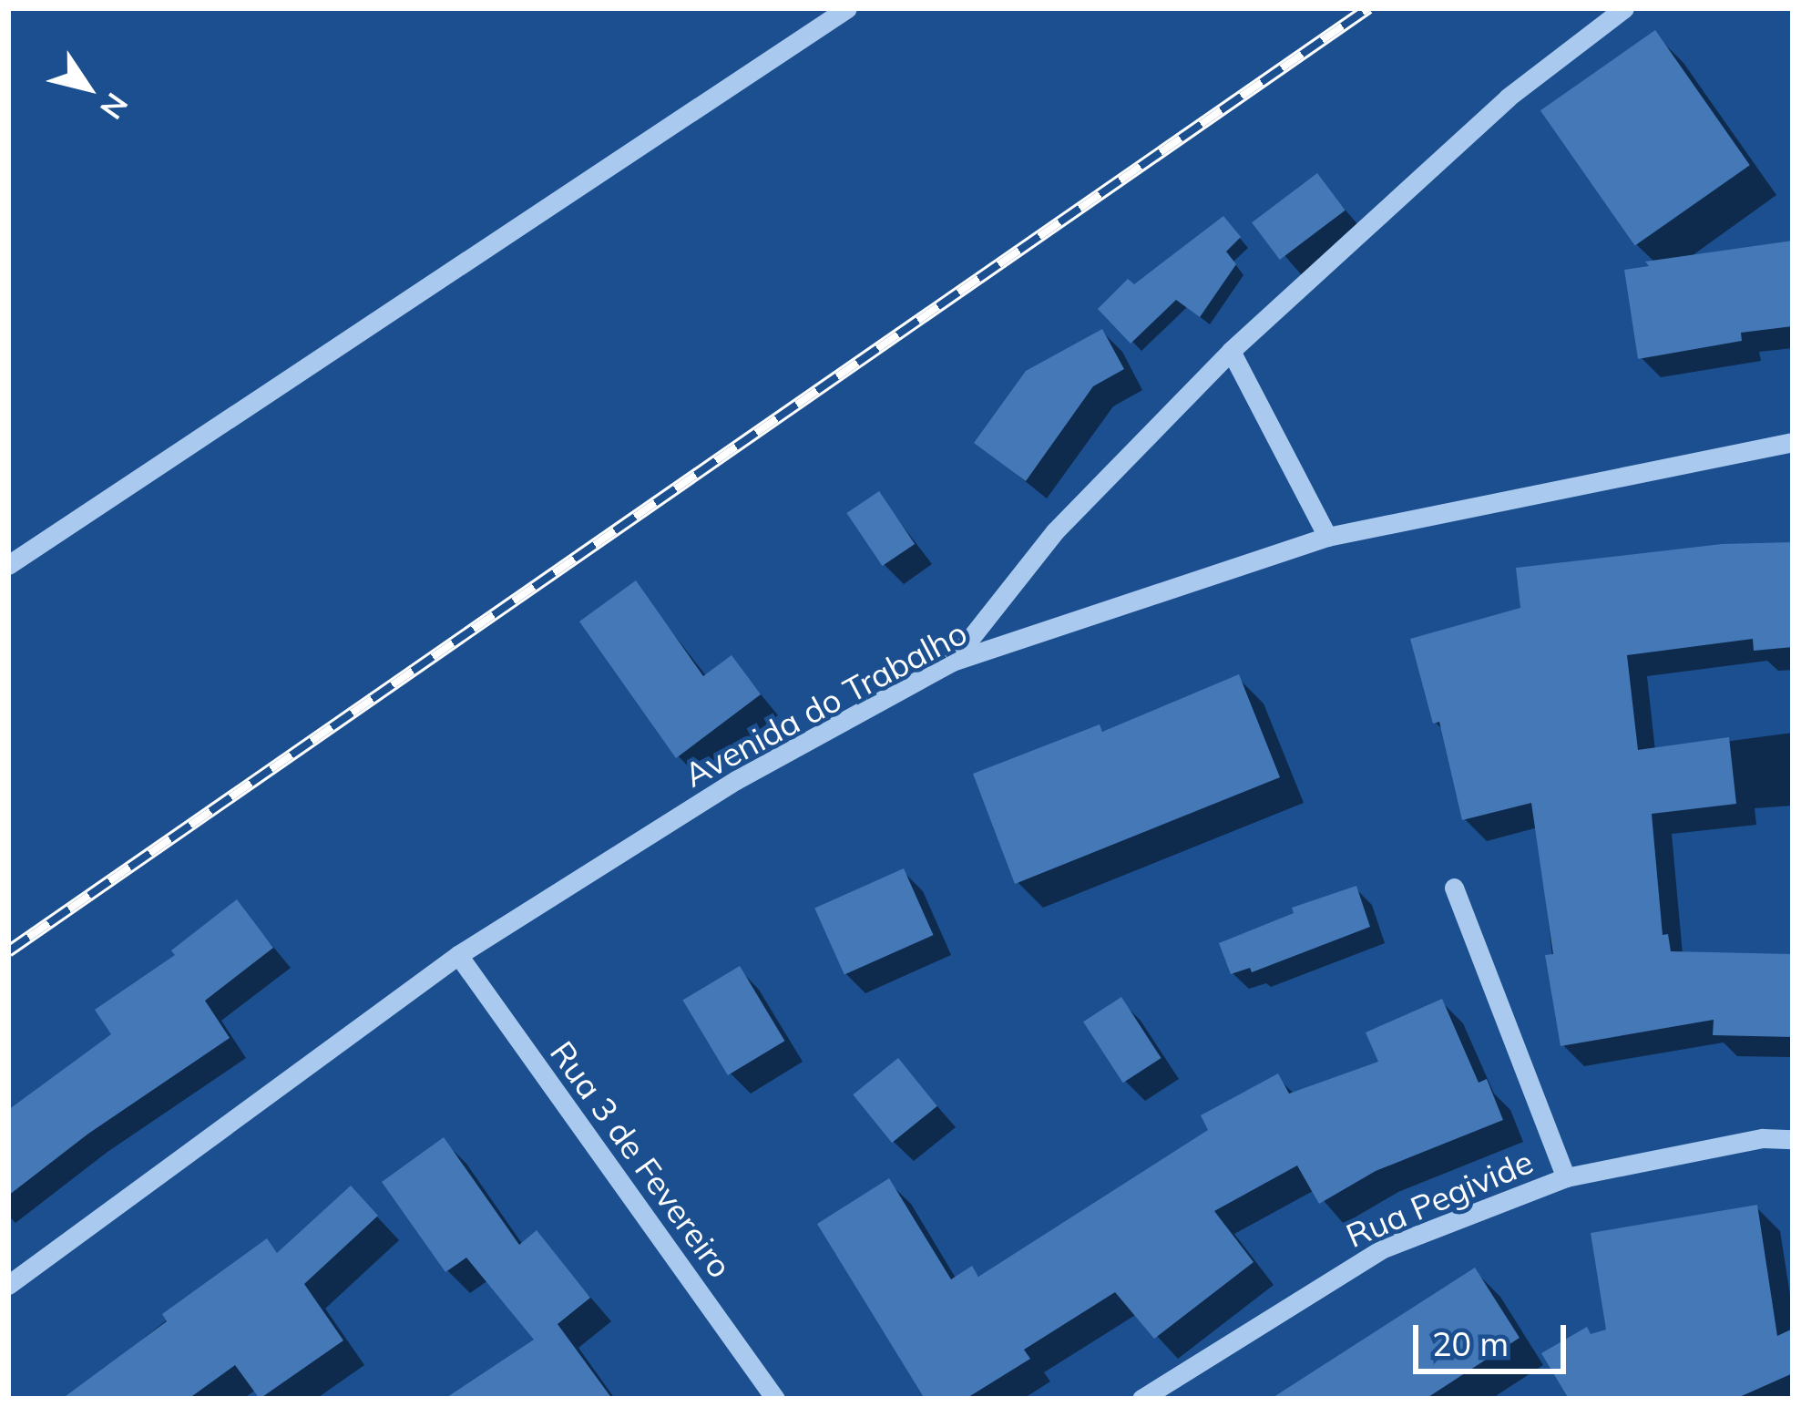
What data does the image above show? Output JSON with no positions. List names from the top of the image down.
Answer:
{
  "streets": {
    "street": ["Avenida do Trabalho", "Rua 3 de Fevereiro", "Rua Pegivide"]
  },
  "crossings": [
    ["Avenida do Trabalho", "Rua 3 de Fevereiro"]
  ],
  "scale_bar": "20 m",
  "north": "bottom right"
}
